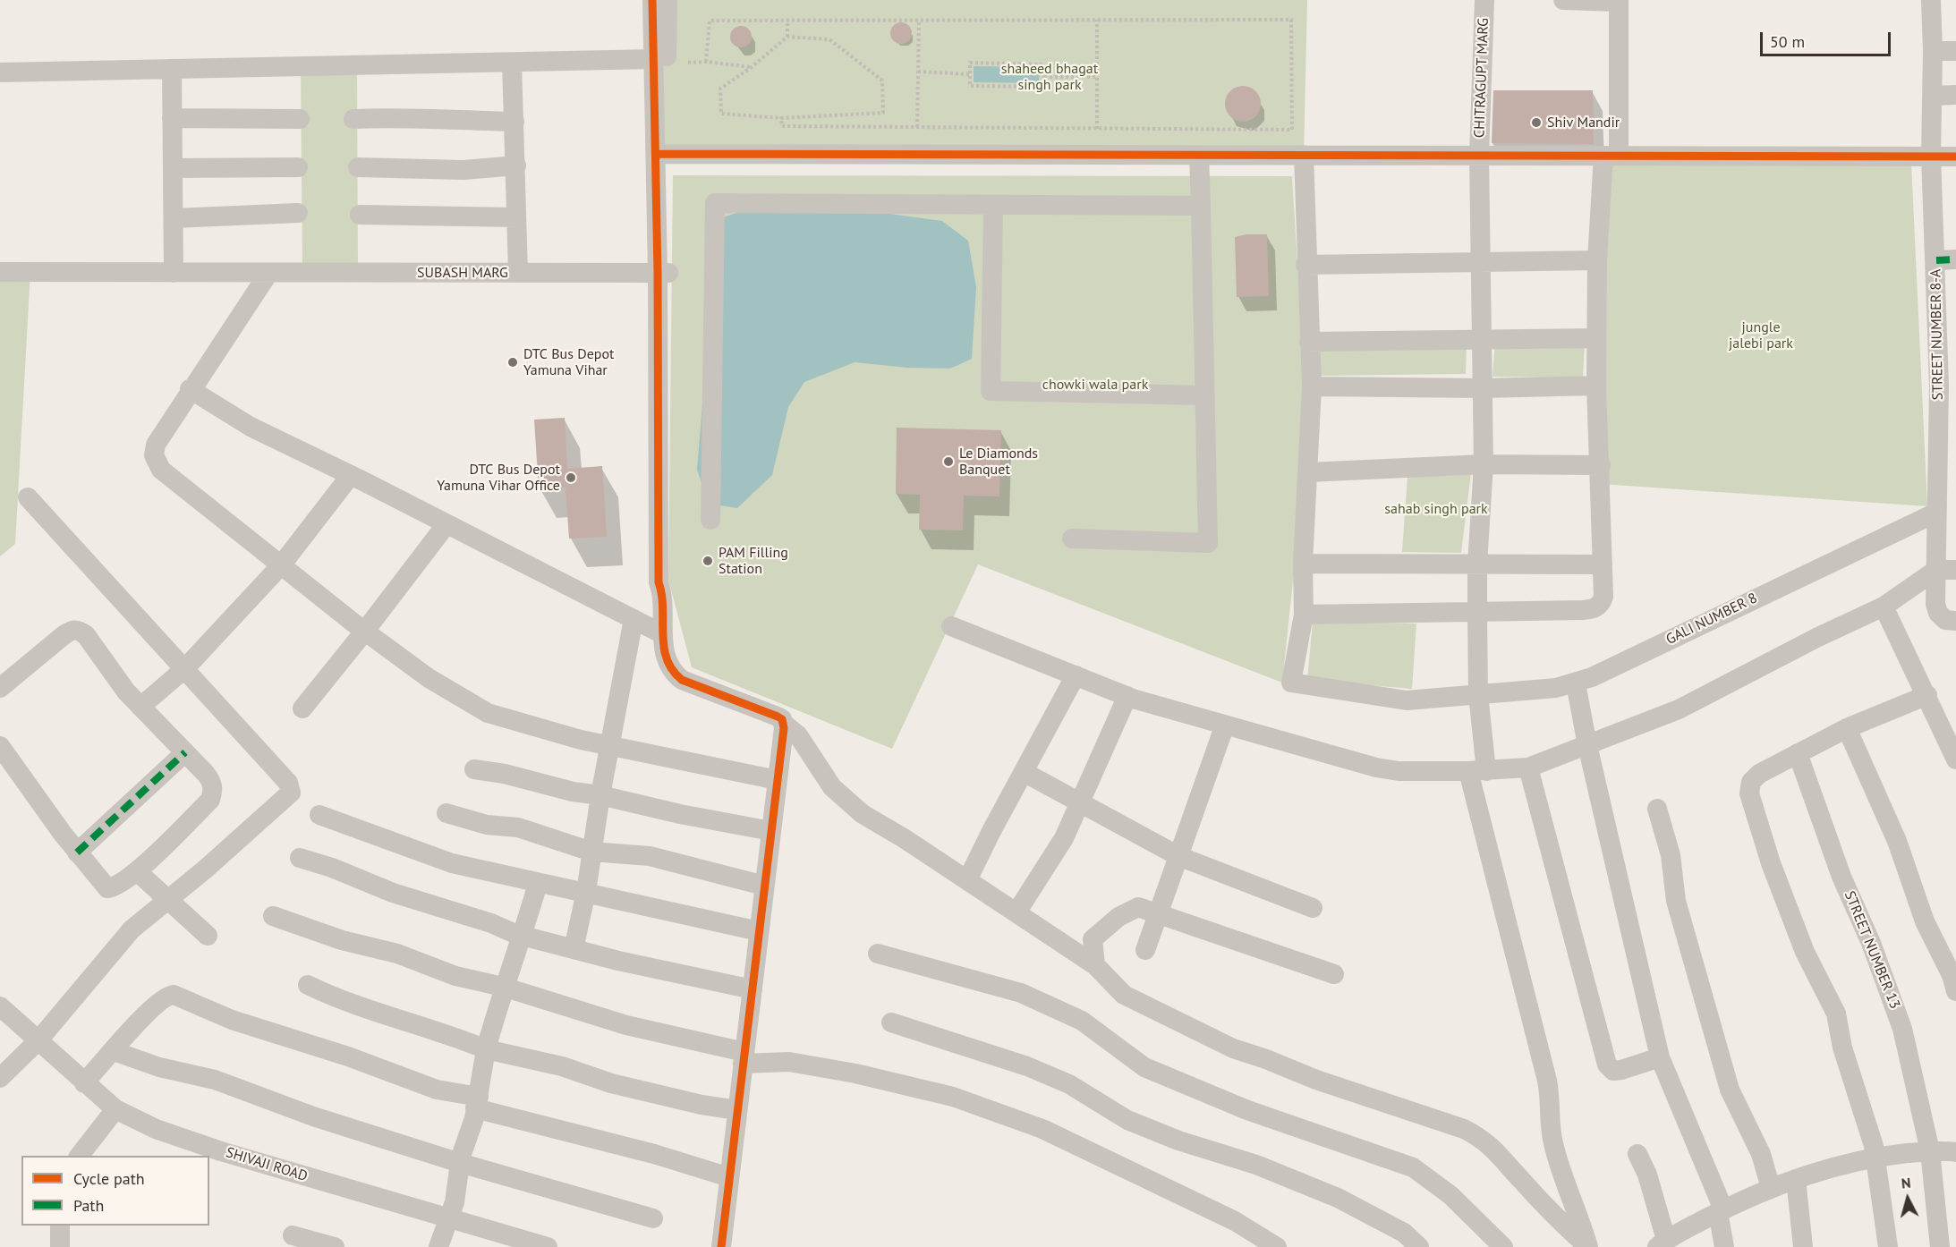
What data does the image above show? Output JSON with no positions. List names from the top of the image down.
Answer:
{
  "streets": {
    "street": [
      "CHITRAGUPT MARG",
      "SUBASH MARG",
      "STREET NUMBER 8-A",
      "GALI NUMBER 8",
      "STREET NUMBER 13",
      "SHIVAJI ROAD"
    ]
  },
  "crossings": [
    ["CHITRAGUPT MARG", "GALI NUMBER 8"],
    ["STREET NUMBER 8-A", "GALI NUMBER 8"]
  ],
  "parks": [
    "shaheed bhagat singh park",
    "jungle jalebi park",
    "chowki wala park",
    "sahab singh park"
  ],
  "places": [
    "Shiv Mandir",
    "DTC Bus Depot Yamuna Vihar",
    "Le Diamonds Banquet",
    "DTC Bus Depot Yamuna Vihar Office",
    "PAM Filling Station"
  ],
  "legend": ["Cycle path", "Path"],
  "scale_bar": "50 m",
  "north": "top"
}
